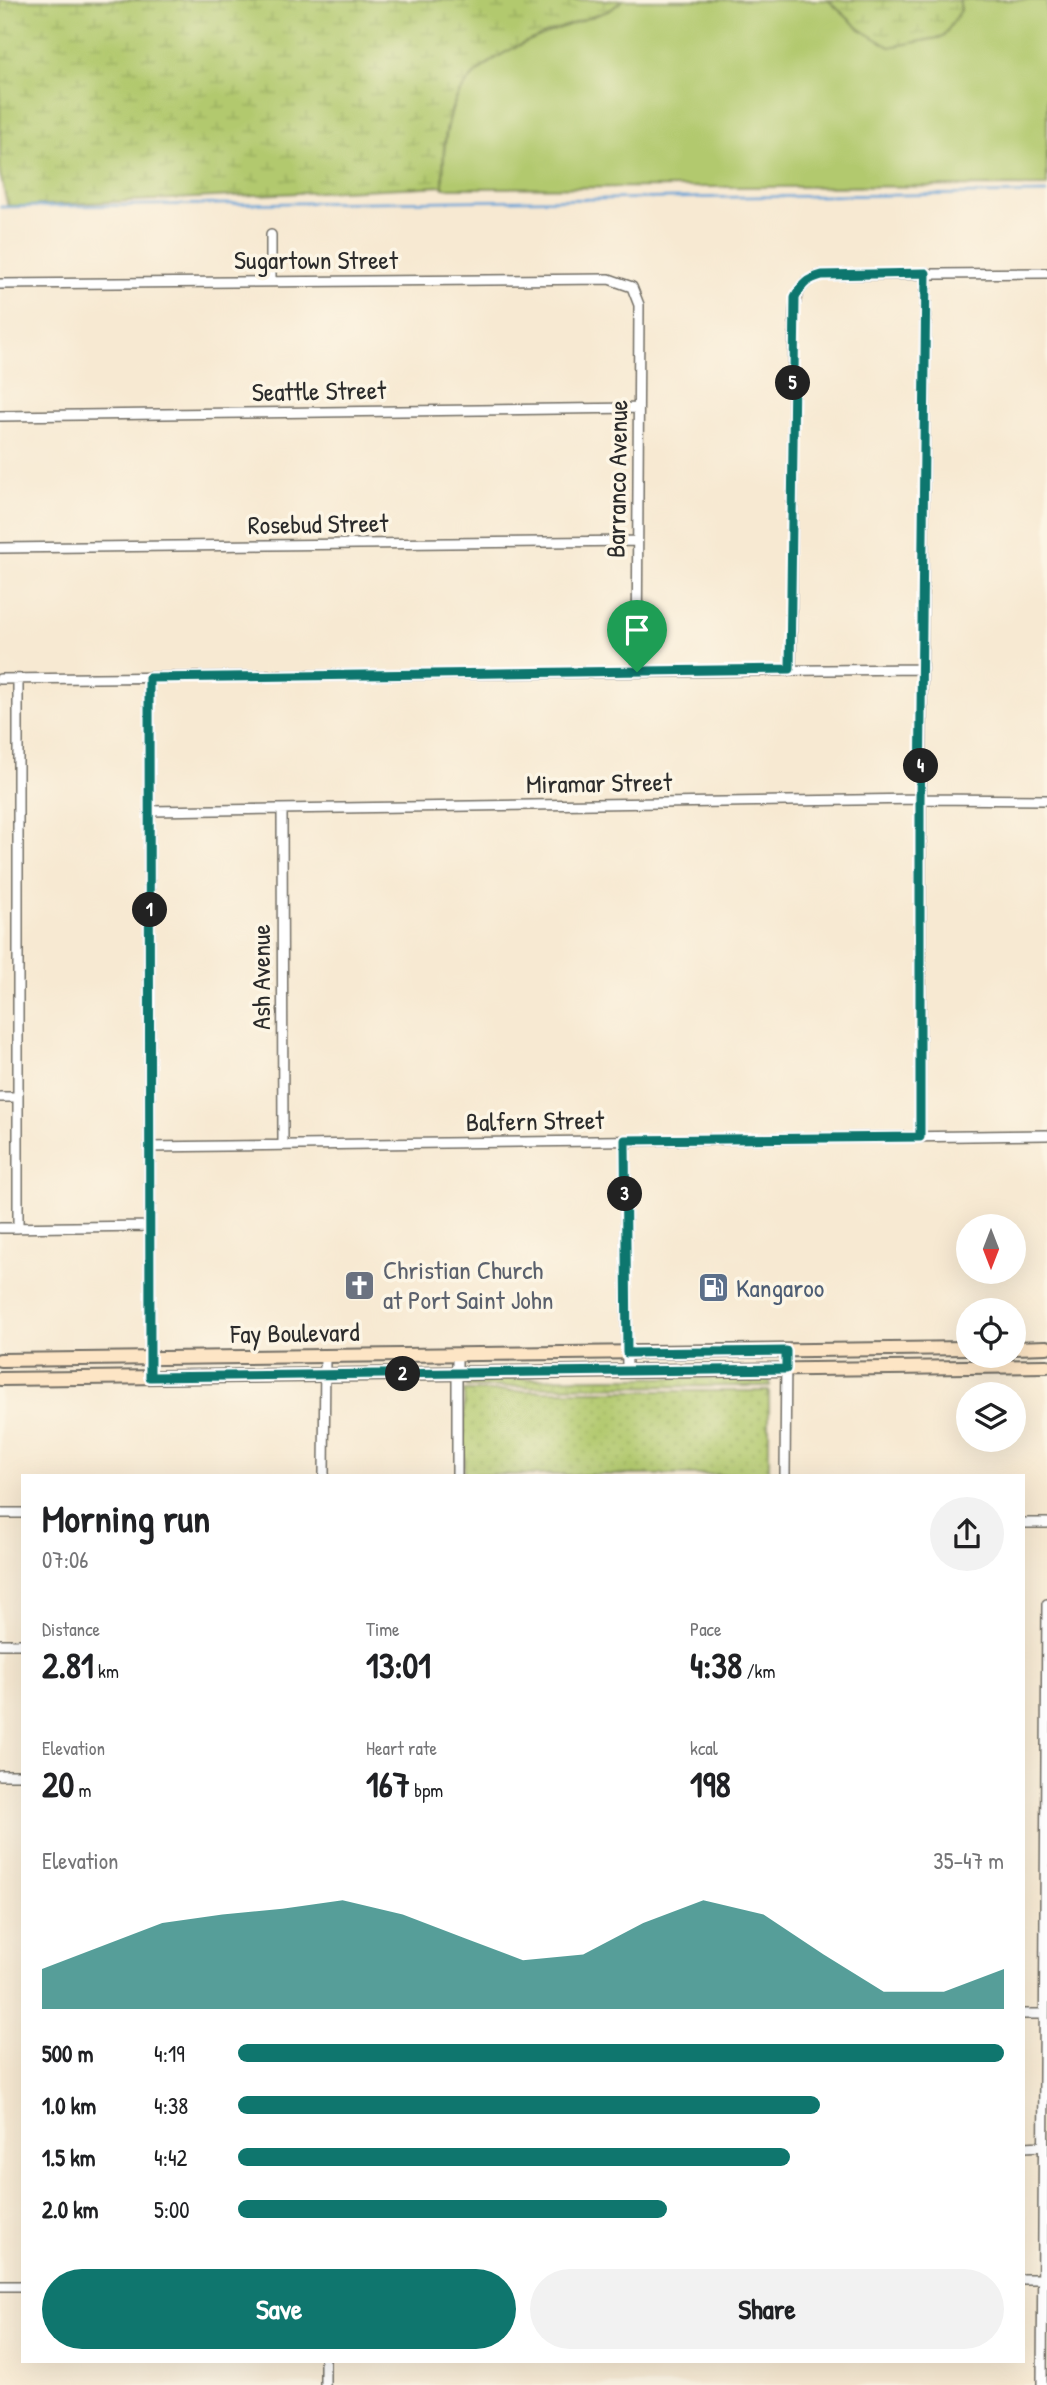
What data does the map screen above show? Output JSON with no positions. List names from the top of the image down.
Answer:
{
  "streets": {
    "main road": ["Fay Boulevard"],
    "street": [
      "Sugartown Street",
      "Seattle Street",
      "Barranco Avenue",
      "Rosebud Street",
      "Miramar Street",
      "Ash Avenue",
      "Balfern Street"
    ]
  },
  "crossings": [
    ["Sugartown Street", "Barranco Avenue"],
    ["Seattle Street", "Barranco Avenue"],
    ["Barranco Avenue", "Rosebud Street"],
    ["Miramar Street", "Ash Avenue"],
    ["Ash Avenue", "Balfern Street"]
  ],
  "places": {
    "church": ["Christian Church at Port Saint John"],
    "fuel station": ["Kangaroo"]
  },
  "north": "bottom",
  "page": {
    "pins": [
      "5",
      "4",
      "1",
      "3",
      "2"
    ],
    "heading": ["Morning run", "07:06"],
    "stats": [
      ["Distance", "2.81 km"],
      ["Time", "13:01"],
      ["Pace", "4:38 /km"],
      ["Elevation", "20 m"],
      ["Heart rate", "167 bpm"],
      ["kcal", "198"]
    ],
    "chart": ["Elevation", "35–47 m"],
    "list": [
      {
        "name": "500 m",
        "note": "4:19"
      },
      {
        "name": "1.0 km",
        "note": "4:38"
      },
      {
        "name": "1.5 km",
        "note": "4:42"
      },
      {
        "name": "2.0 km",
        "note": "5:00"
      }
    ],
    "buttons": ["Save", "Share"]
  }
}
